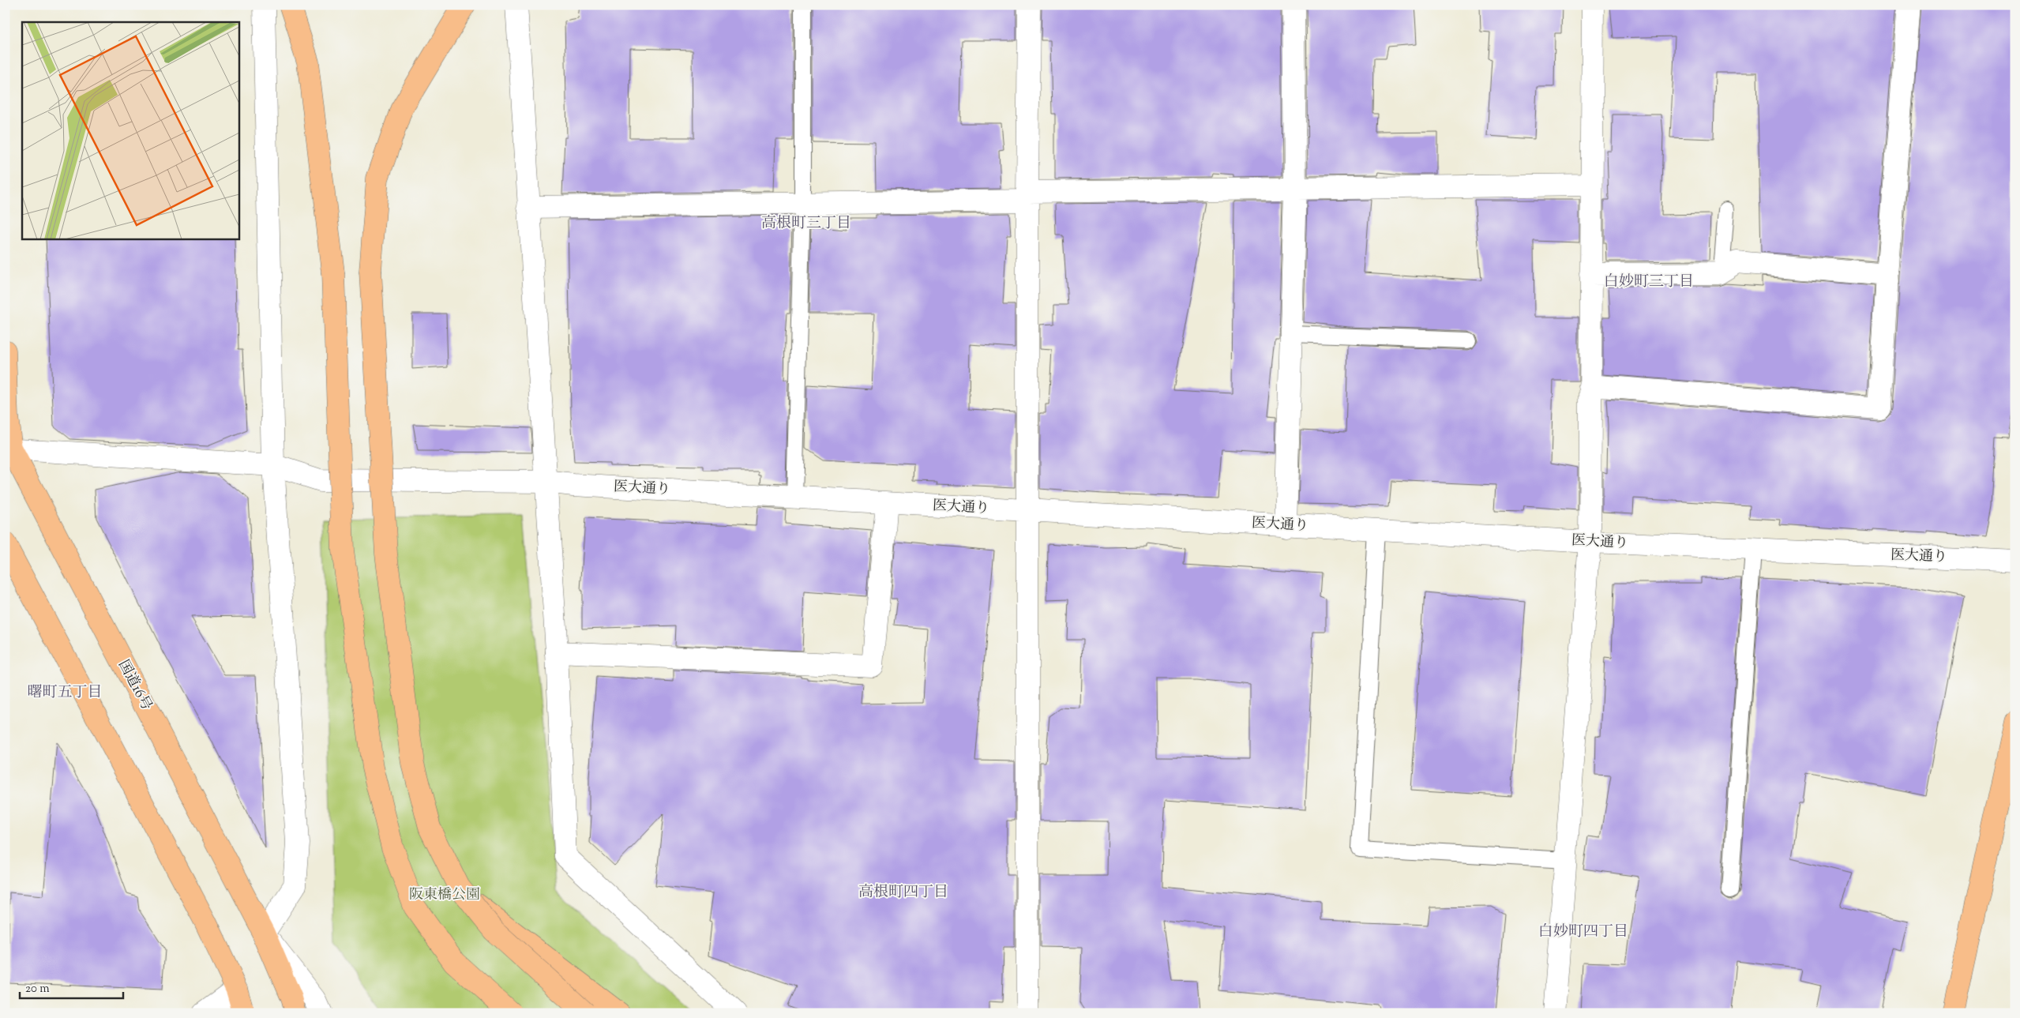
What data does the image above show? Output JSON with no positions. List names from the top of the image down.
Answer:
{
  "streets": {
    "main road": ["国道16号"],
    "street": ["医大通り"]
  },
  "crossings": [
    ["医大通り", "国道16号"]
  ],
  "districts": [
    "高根町三丁目",
    "白妙町三丁目",
    "曙町五丁目",
    "高根町四丁目",
    "白妙町四丁目"
  ],
  "parks": ["阪東橋公園"],
  "scale_bar": "20 m"
}
